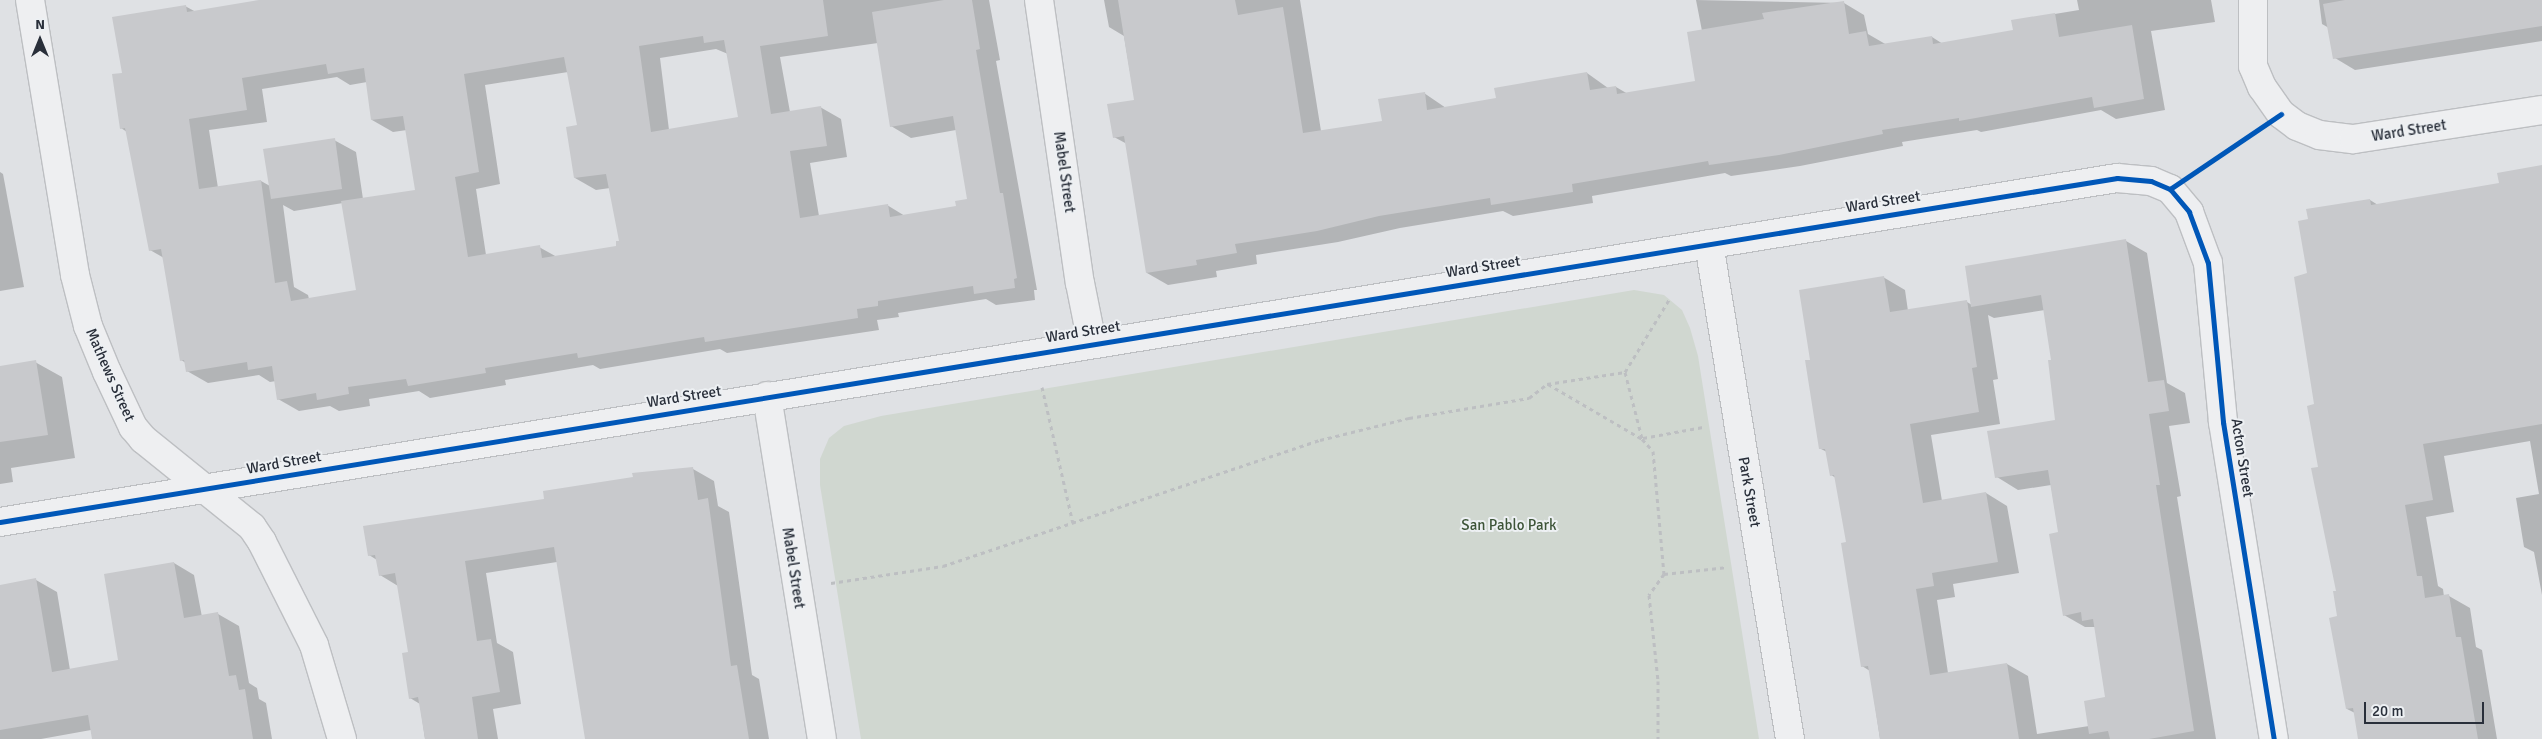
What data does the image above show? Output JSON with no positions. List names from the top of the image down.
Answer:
{
  "streets": {
    "street": [
      "Ward Street",
      "Mabel Street",
      "Mathews Street",
      "Acton Street",
      "Park Street"
    ]
  },
  "crossings": [
    ["Ward Street", "Mabel Street"],
    ["Ward Street", "Mathews Street"],
    ["Ward Street", "Acton Street"],
    ["Ward Street", "Park Street"]
  ],
  "parks": ["San Pablo Park"],
  "scale_bar": "20 m",
  "north": "top"
}
